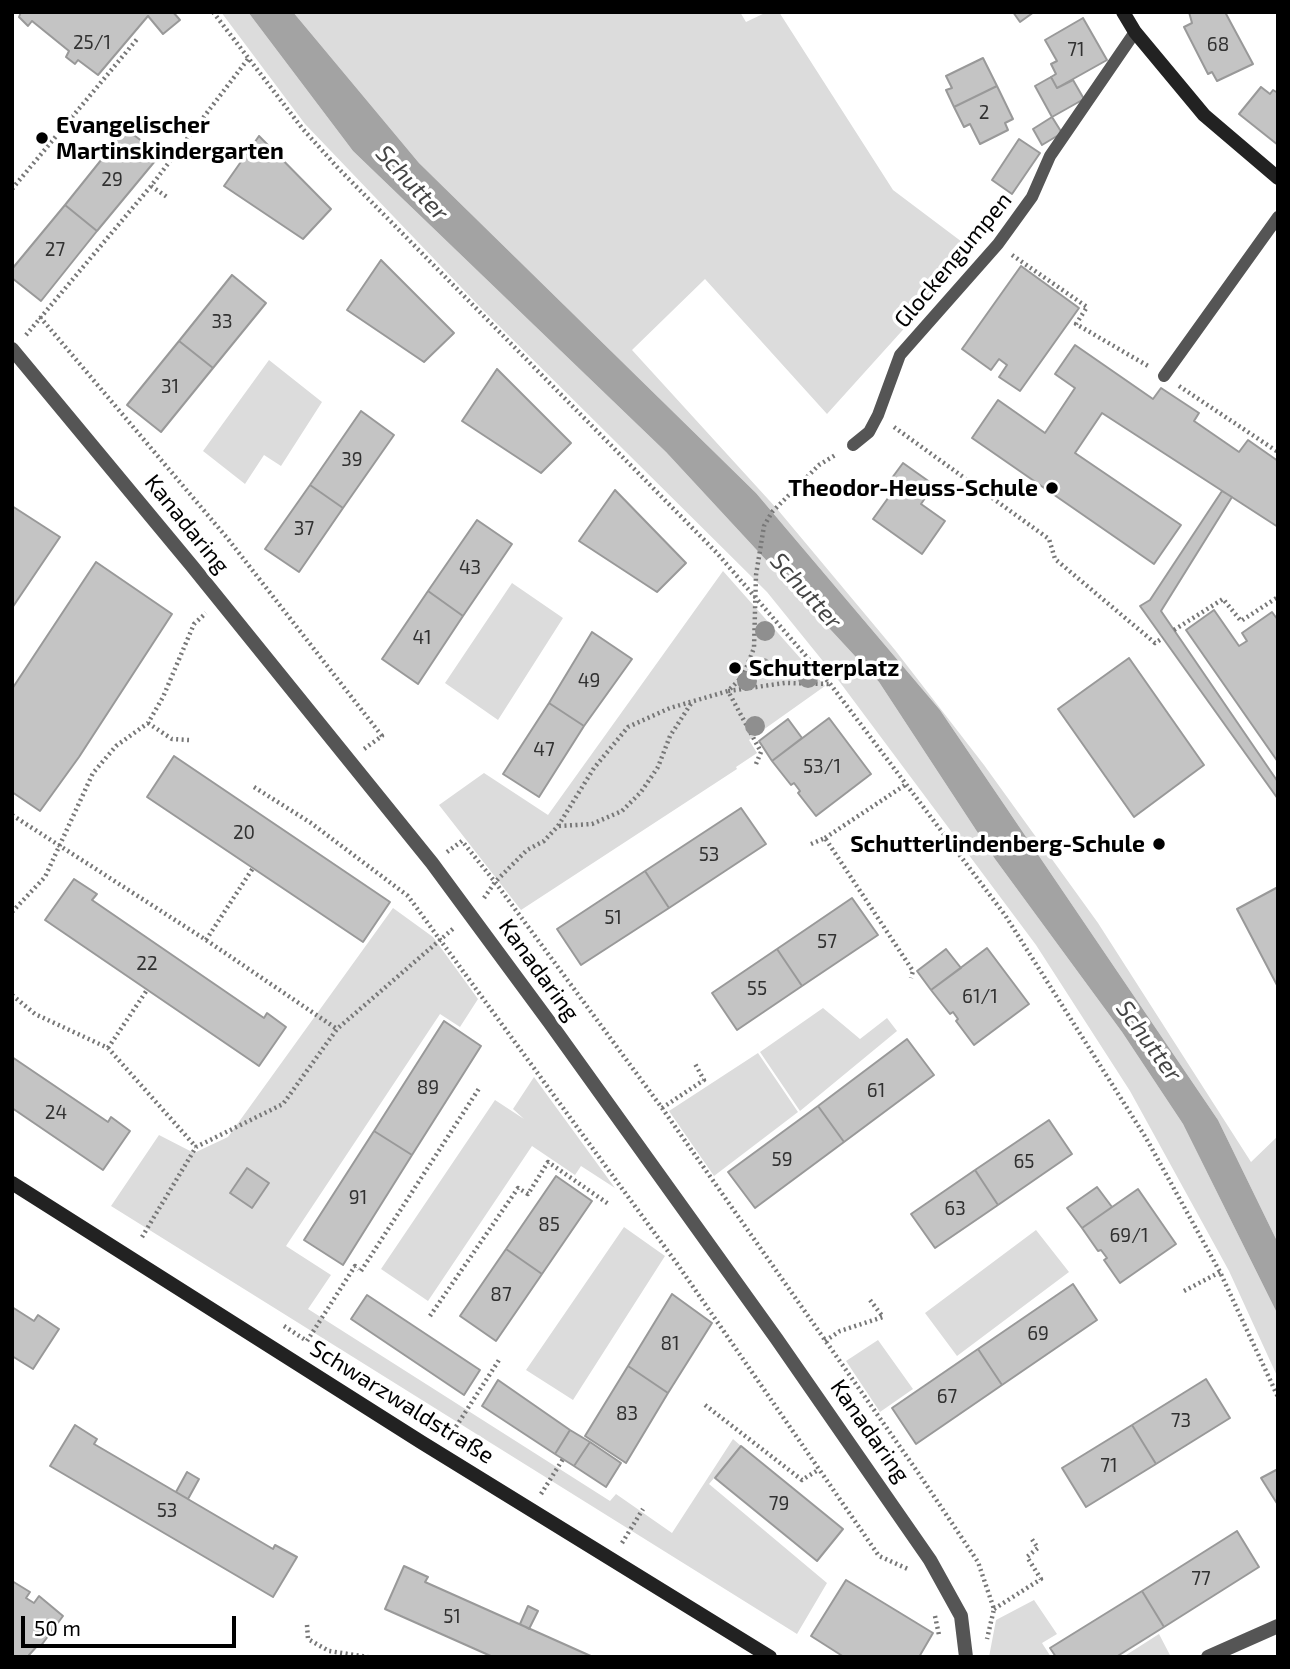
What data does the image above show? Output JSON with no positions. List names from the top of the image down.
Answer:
{
  "streets": {
    "street": ["Kanadaring", "Schwarzwaldstraße"],
    "lane": ["Glockengumpen"]
  },
  "water": ["Schutter"],
  "places": [
    "Evangelischer Martinskindergarten",
    "Theodor-Heuss-Schule",
    "Schutterplatz",
    "Schutterlindenberg-Schule"
  ],
  "house_numbers": [
    "25/1",
    "68",
    "71",
    "2",
    "29",
    "27",
    "33",
    "31",
    "39",
    "37",
    "43",
    "41",
    "49",
    "47",
    "53/1",
    "20",
    "53",
    "51",
    "57",
    "22",
    "55",
    "61/1",
    "89",
    "61",
    "24",
    "59",
    "65",
    "91",
    "63",
    "85",
    "69/1",
    "87",
    "69",
    "81",
    "67",
    "83",
    "73",
    "71",
    "79",
    "53",
    "77",
    "51"
  ],
  "scale_bar": "50 m"
}
